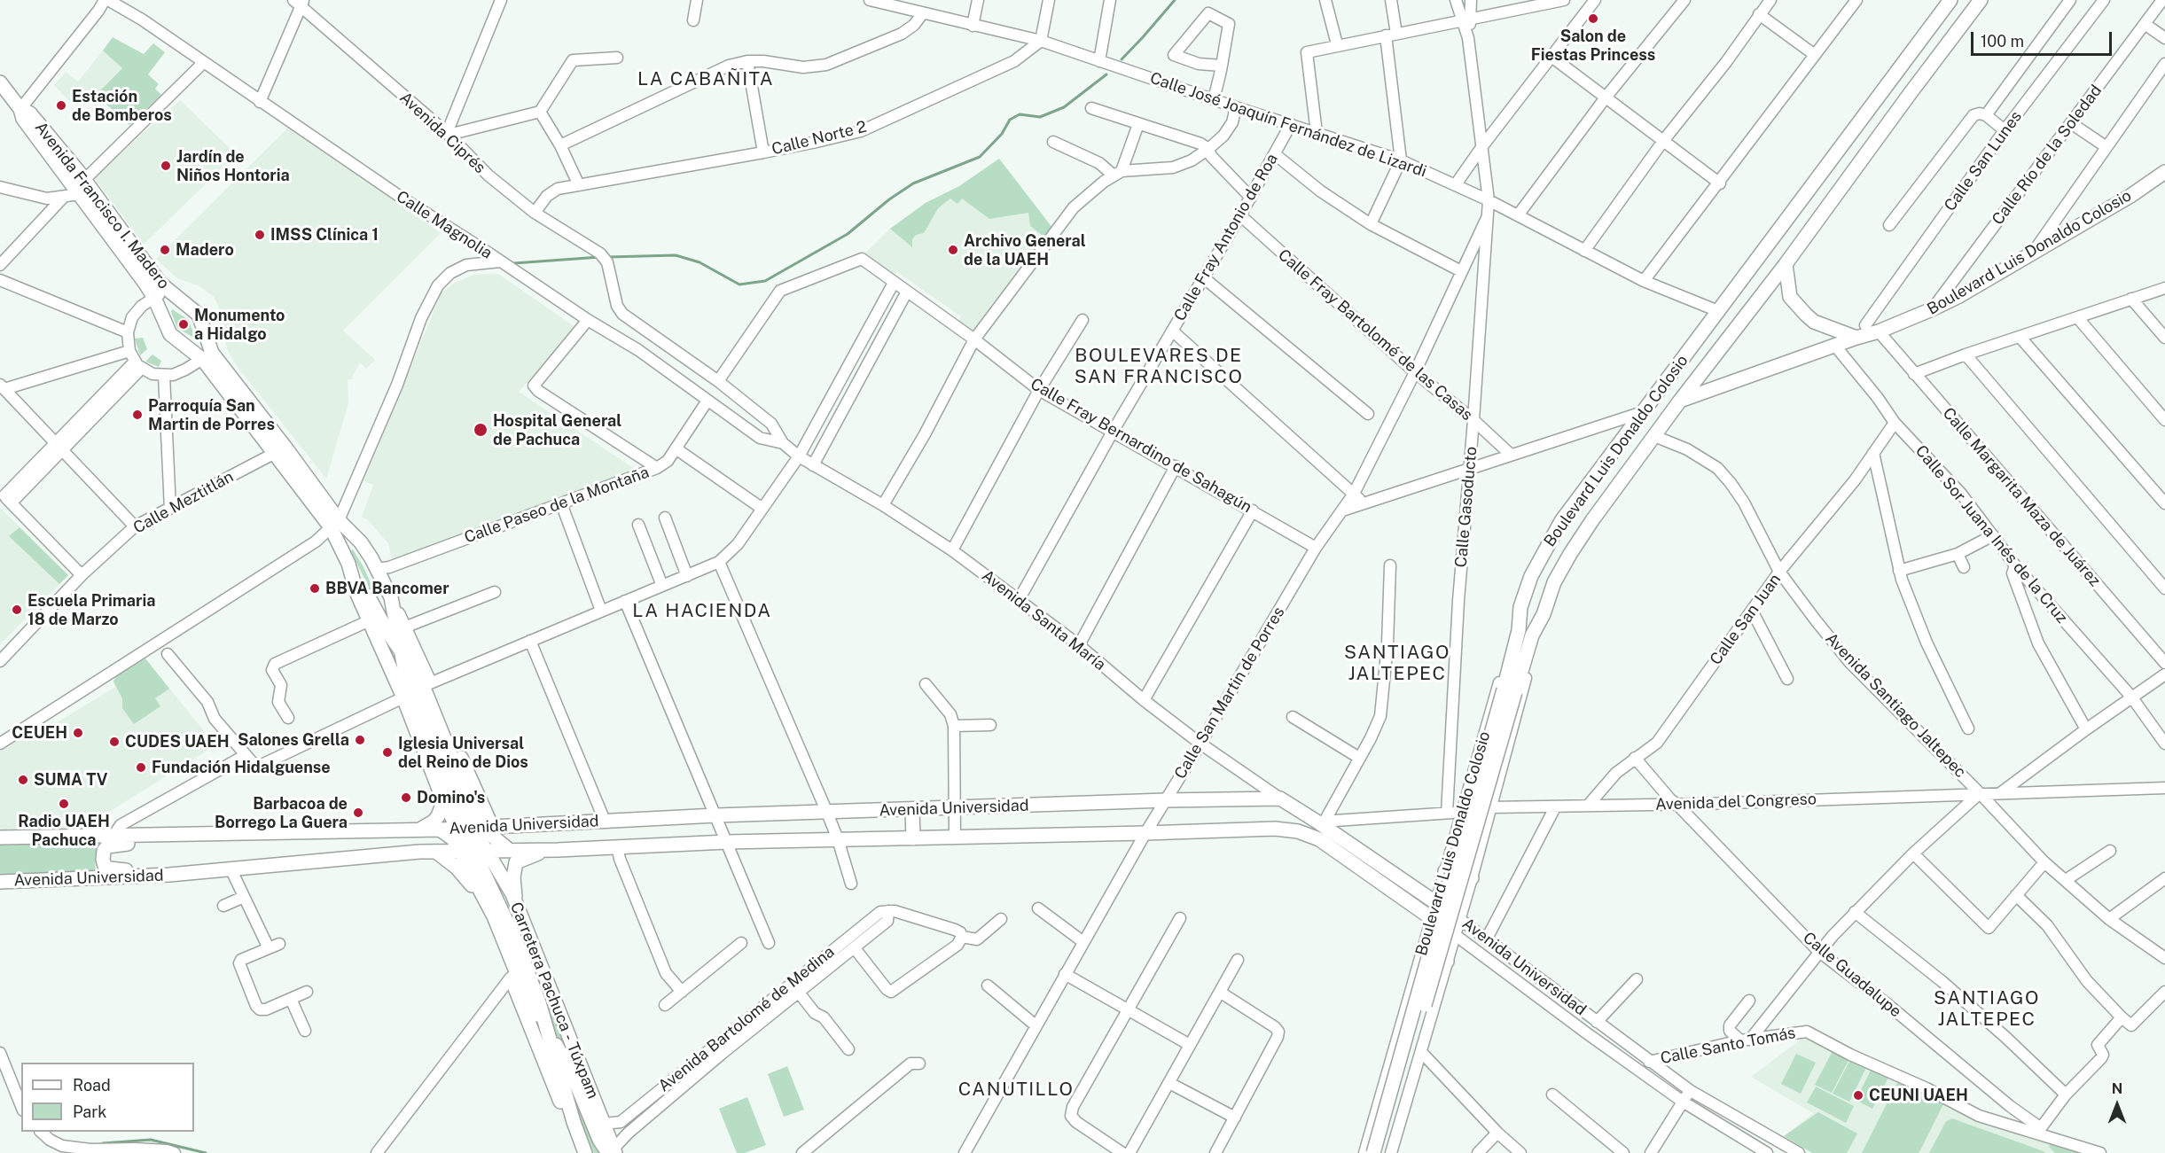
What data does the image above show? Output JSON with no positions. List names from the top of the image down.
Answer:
{
  "streets": {
    "main road": [
      "Avenida Francisco I. Madero",
      "Boulevard Luis Donaldo Colosio",
      "Avenida Universidad",
      "Carretera Pachuca - Túxpam"
    ],
    "street": [
      "Calle José Joaquín Fernández de Lizardi",
      "Avenida Ciprés",
      "Calle Norte 2",
      "Calle Río de la Soledad",
      "Calle San Lunes",
      "Calle Magnolia",
      "Calle Fray Antonio de Roa",
      "Calle Fray Bartolomé de las Casas",
      "Calle Fray Bernardino de Sahagún",
      "Calle Margarita Maza de Juárez",
      "Calle Meztitlán",
      "Calle Paseo de la Montaña",
      "Calle Gasoducto",
      "Calle Sor Juana Inés de la Cruz",
      "Calle San Juan",
      "Avenida Santa María",
      "Calle San Martin de Porres",
      "Avenida Santiago Jaltepec",
      "Avenida del Congreso",
      "Calle Guadalupe",
      "Avenida Bartolomé de Medina",
      "Calle Santo Tomás"
    ]
  },
  "crossings": [
    ["Calle José Joaquín Fernández de Lizardi", "Calle Norte 2"],
    ["Calle José Joaquín Fernández de Lizardi", "Calle Fray Antonio de Roa"],
    ["Calle José Joaquín Fernández de Lizardi", "Boulevard Luis Donaldo Colosio"],
    ["Calle José Joaquín Fernández de Lizardi", "Calle Gasoducto"],
    ["Avenida Ciprés", "Calle Norte 2"],
    ["Avenida Ciprés", "Calle Fray Bernardino de Sahagún"],
    ["Calle Río de la Soledad", "Boulevard Luis Donaldo Colosio"],
    ["Avenida Francisco I. Madero", "Calle Meztitlán"],
    ["Avenida Francisco I. Madero", "Calle Paseo de la Montaña"],
    ["Avenida Francisco I. Madero", "Carretera Pachuca - Túxpam"],
    ["Calle Magnolia", "Calle Paseo de la Montaña"],
    ["Calle Magnolia", "Avenida Santa María"],
    ["Calle Fray Antonio de Roa", "Calle Fray Bartolomé de las Casas"],
    ["Calle Fray Antonio de Roa", "Calle Fray Bernardino de Sahagún"],
    ["Calle Fray Antonio de Roa", "Avenida Santa María"],
    ["Boulevard Luis Donaldo Colosio", "Calle Margarita Maza de Juárez"],
    ["Boulevard Luis Donaldo Colosio", "Calle Sor Juana Inés de la Cruz"],
    ["Boulevard Luis Donaldo Colosio", "Avenida Santiago Jaltepec"],
    ["Boulevard Luis Donaldo Colosio", "Avenida del Congreso"],
    ["Boulevard Luis Donaldo Colosio", "Avenida Universidad"],
    ["Calle Fray Bartolomé de las Casas", "Calle Gasoducto"],
    ["Calle Fray Bartolomé de las Casas", "Calle San Martin de Porres"],
    ["Calle Fray Bernardino de Sahagún", "Calle San Martin de Porres"],
    ["Calle Gasoducto", "Calle San Martin de Porres"],
    ["Calle Sor Juana Inés de la Cruz", "Calle San Juan"],
    ["Calle San Juan", "Avenida Santiago Jaltepec"],
    ["Calle San Juan", "Avenida del Congreso"],
    ["Calle San Juan", "Calle Guadalupe"],
    ["Avenida Santa María", "Calle San Martin de Porres"],
    ["Avenida Santa María", "Avenida Universidad"],
    ["Calle San Martin de Porres", "Avenida Universidad"],
    ["Avenida Santiago Jaltepec", "Avenida del Congreso"],
    ["Avenida del Congreso", "Calle Guadalupe"],
    ["Avenida Universidad", "Calle Santo Tomás"],
    ["Calle Guadalupe", "Calle Santo Tomás"],
    ["Carretera Pachuca - Túxpam", "Avenida Bartolomé de Medina"]
  ],
  "districts": [
    "LA CABAÑITA",
    "BOULEVARES DE SAN FRANCISCO",
    "LA HACIENDA",
    "SANTIAGO JALTEPEC",
    "SANTIAGO JALTEPEC",
    "CANUTILLO"
  ],
  "places": [
    "Salon de Fiestas Princess",
    "Estación de Bomberos",
    "Jardín de Niños Hontoria",
    "IMSS Clínica 1",
    "Madero",
    "Archivo General de la UAEH",
    "Monumento a Hidalgo",
    "Parroquía San Martin de Porres",
    "Hospital General de Pachuca",
    "BBVA Bancomer",
    "Escuela Primaria 18 de Marzo",
    "CEUEH",
    "Salones Grella",
    "CUDES UAEH",
    "Iglesia Universal del Reino de Dios",
    "Fundación Hidalguense",
    "SUMA TV",
    "Domino's",
    "Radio UAEH Pachuca",
    "Barbacoa de Borrego La Guera",
    "CEUNI UAEH"
  ],
  "legend": ["Road", "Park"],
  "scale_bar": "100 m",
  "north": "top"
}
